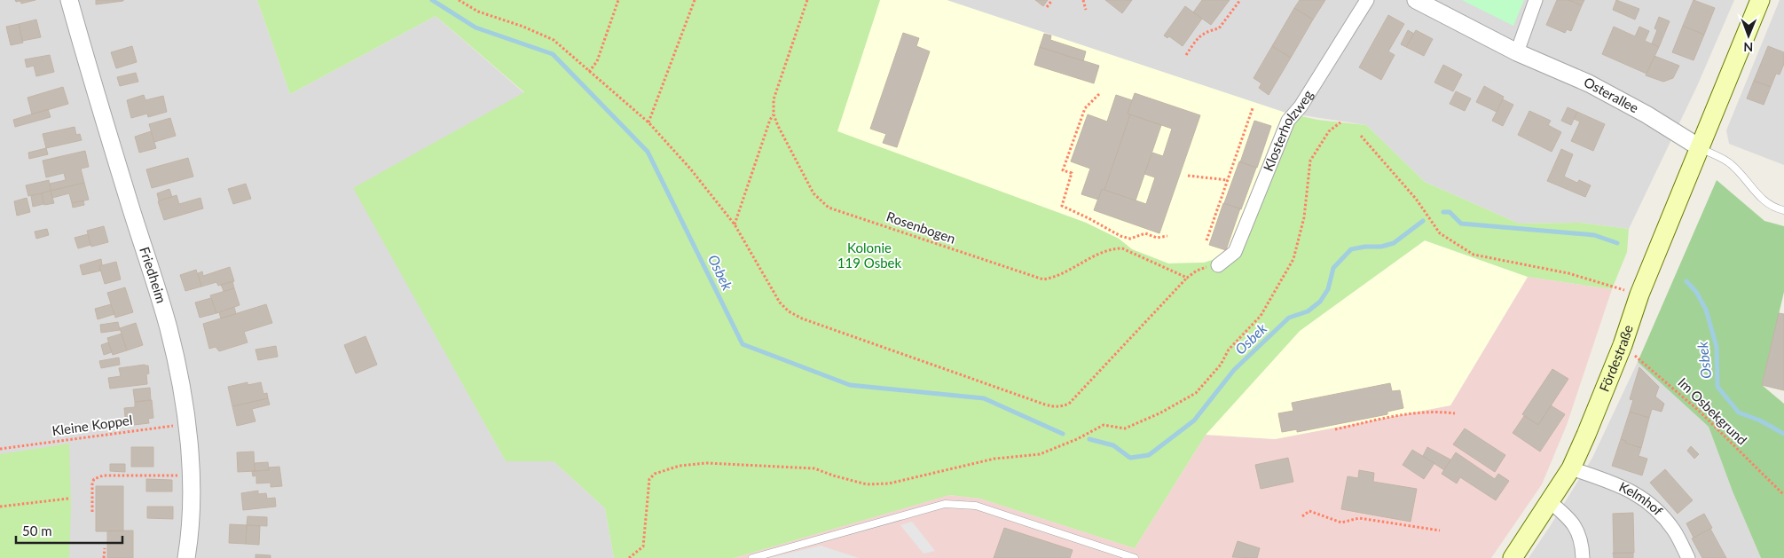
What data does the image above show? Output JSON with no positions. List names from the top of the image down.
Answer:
{
  "streets": {
    "main road": ["Fördestraße"],
    "street": [
      "Osterallee",
      "Klosterholzweg",
      "Friedheim",
      "Kelmhof"
    ],
    "path": ["Rosenbogen", "Im Osbekgrund", "Kleine Koppel"]
  },
  "crossings": [
    ["Osterallee", "Fördestraße"],
    ["Friedheim", "Kleine Koppel"],
    ["Fördestraße", "Im Osbekgrund"],
    ["Fördestraße", "Kelmhof"]
  ],
  "water": ["Osbek"],
  "parks": ["Kolonie 119 Osbek"],
  "scale_bar": "50 m",
  "north": "bottom"
}
